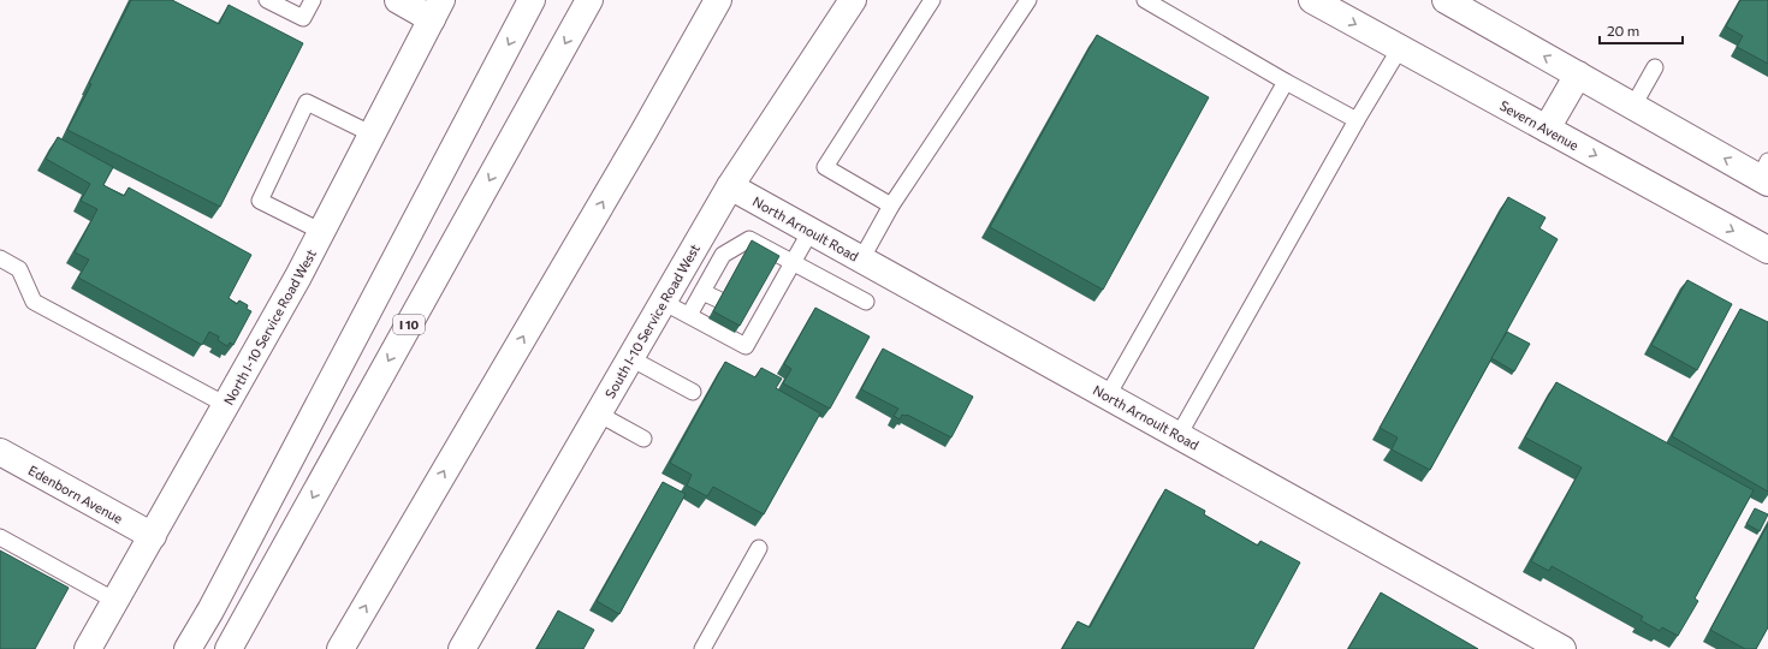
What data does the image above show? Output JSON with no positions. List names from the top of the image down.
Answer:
{
  "streets": {
    "main road": [
      "Severn Avenue",
      "North Arnoult Road",
      "South I-10 Service Road West",
      "I 10",
      "North I-10 Service Road West",
      "Edenborn Avenue"
    ]
  },
  "crossings": [
    ["North Arnoult Road", "South I-10 Service Road West"],
    ["North I-10 Service Road West", "Edenborn Avenue"]
  ],
  "scale_bar": "20 m"
}
